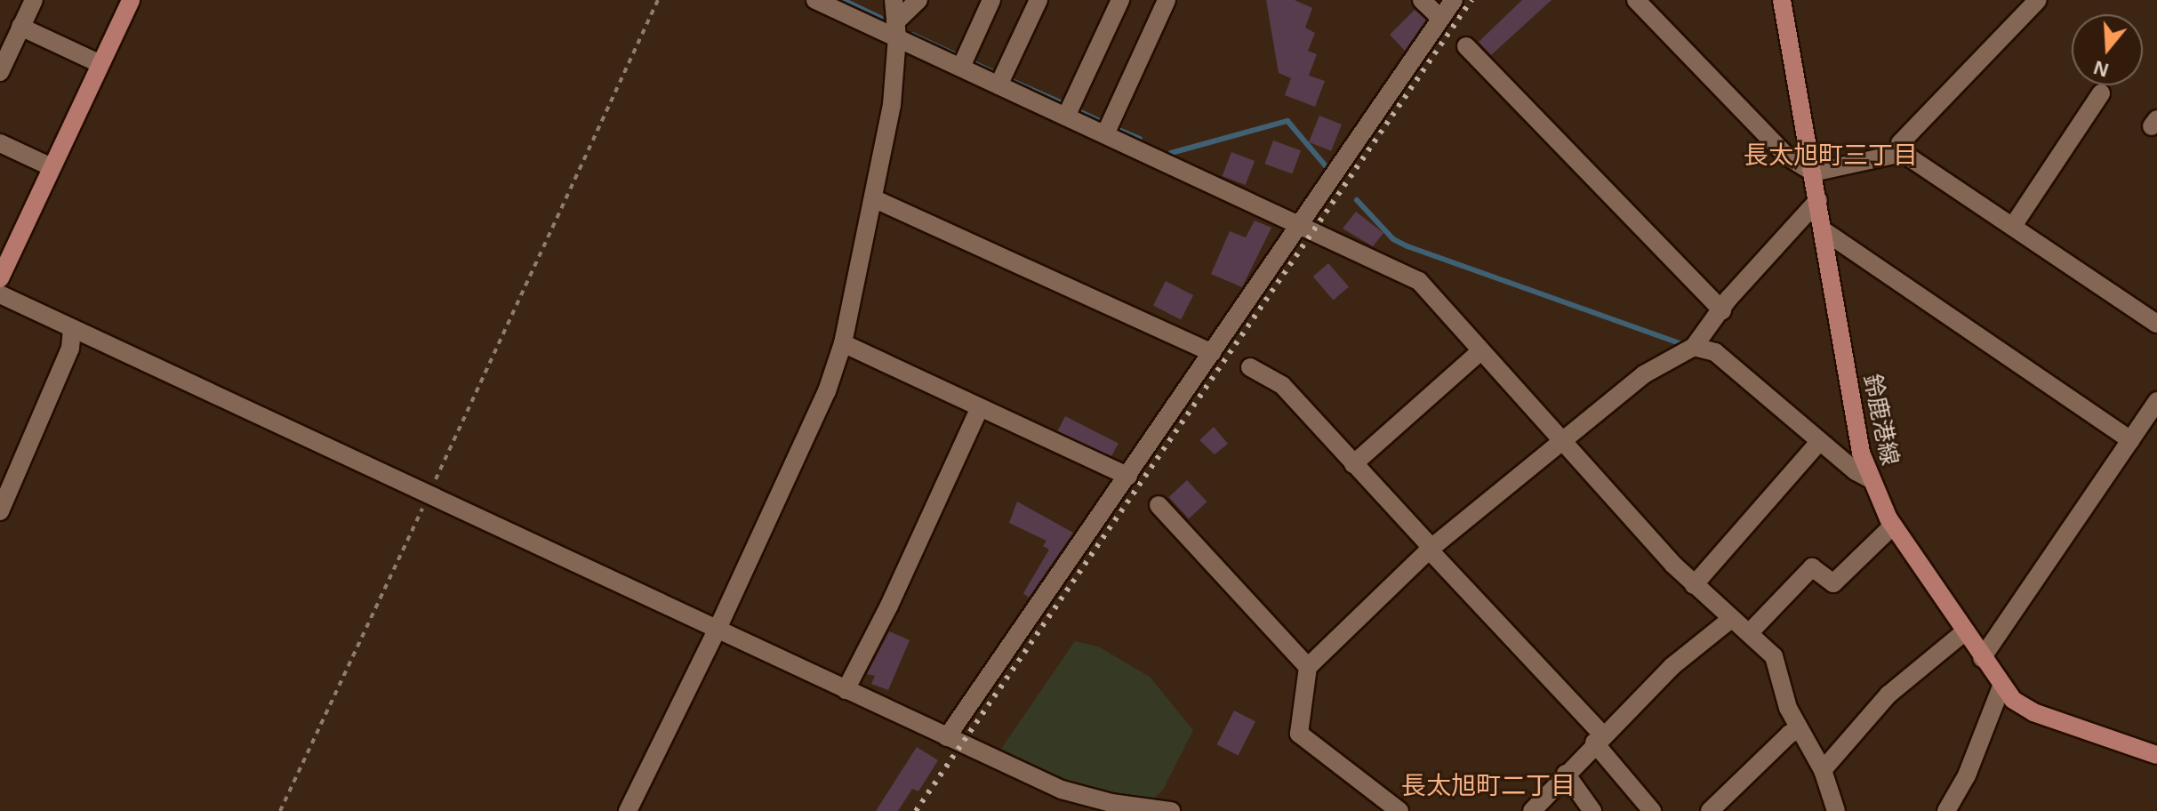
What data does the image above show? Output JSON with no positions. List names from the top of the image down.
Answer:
{
  "streets": {
    "main road": ["鈴鹿港線"]
  },
  "districts": ["長太旭町三丁目", "長太旭町二丁目"],
  "north": "bottom"
}
